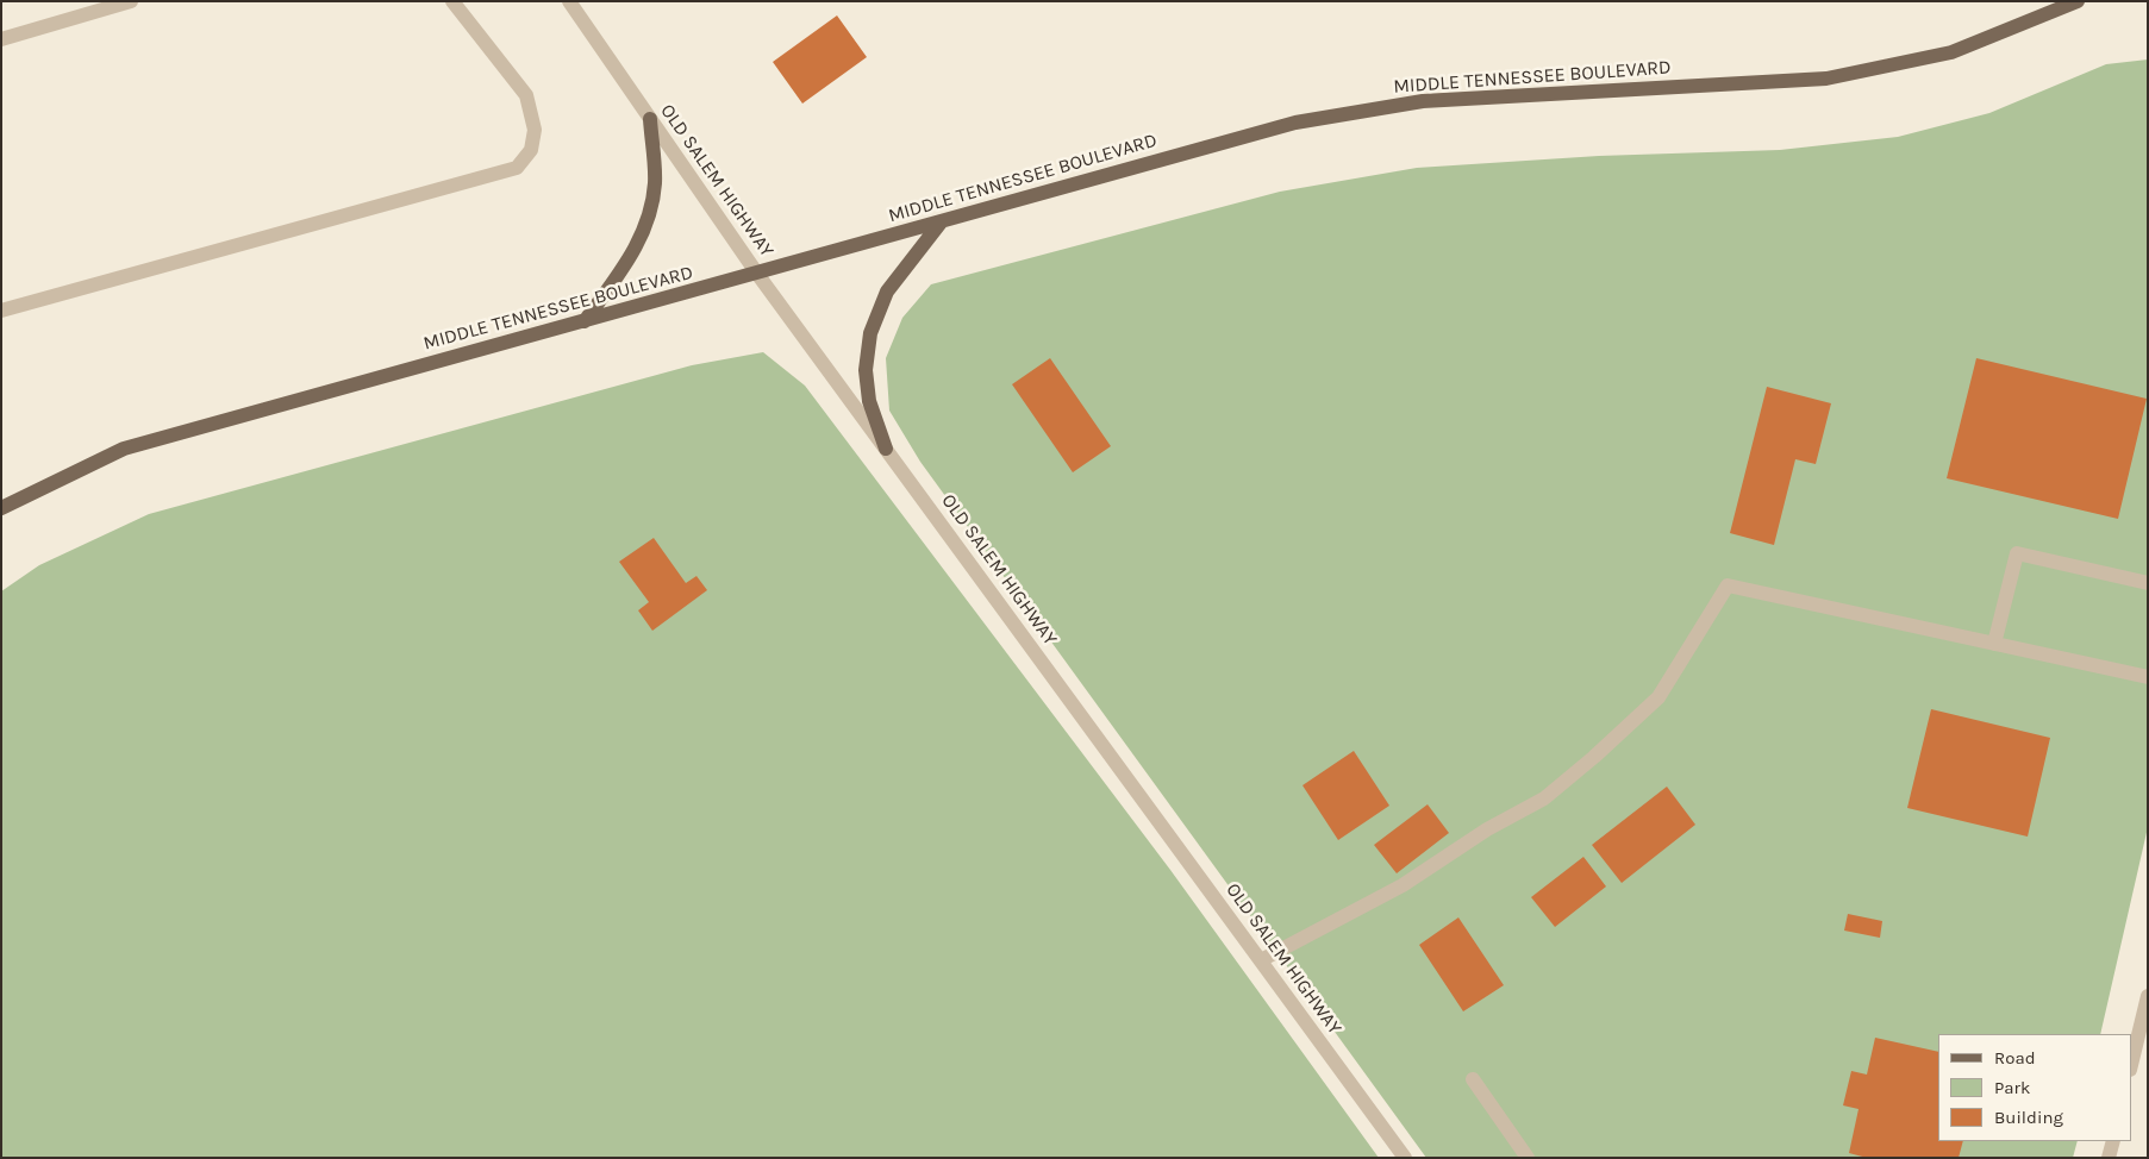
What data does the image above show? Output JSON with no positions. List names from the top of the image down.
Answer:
{
  "streets": {
    "main road": ["MIDDLE TENNESSEE BOULEVARD"],
    "street": ["OLD SALEM HIGHWAY"]
  },
  "crossings": [
    ["MIDDLE TENNESSEE BOULEVARD", "OLD SALEM HIGHWAY"]
  ],
  "legend": ["Road", "Park", "Building"]
}
